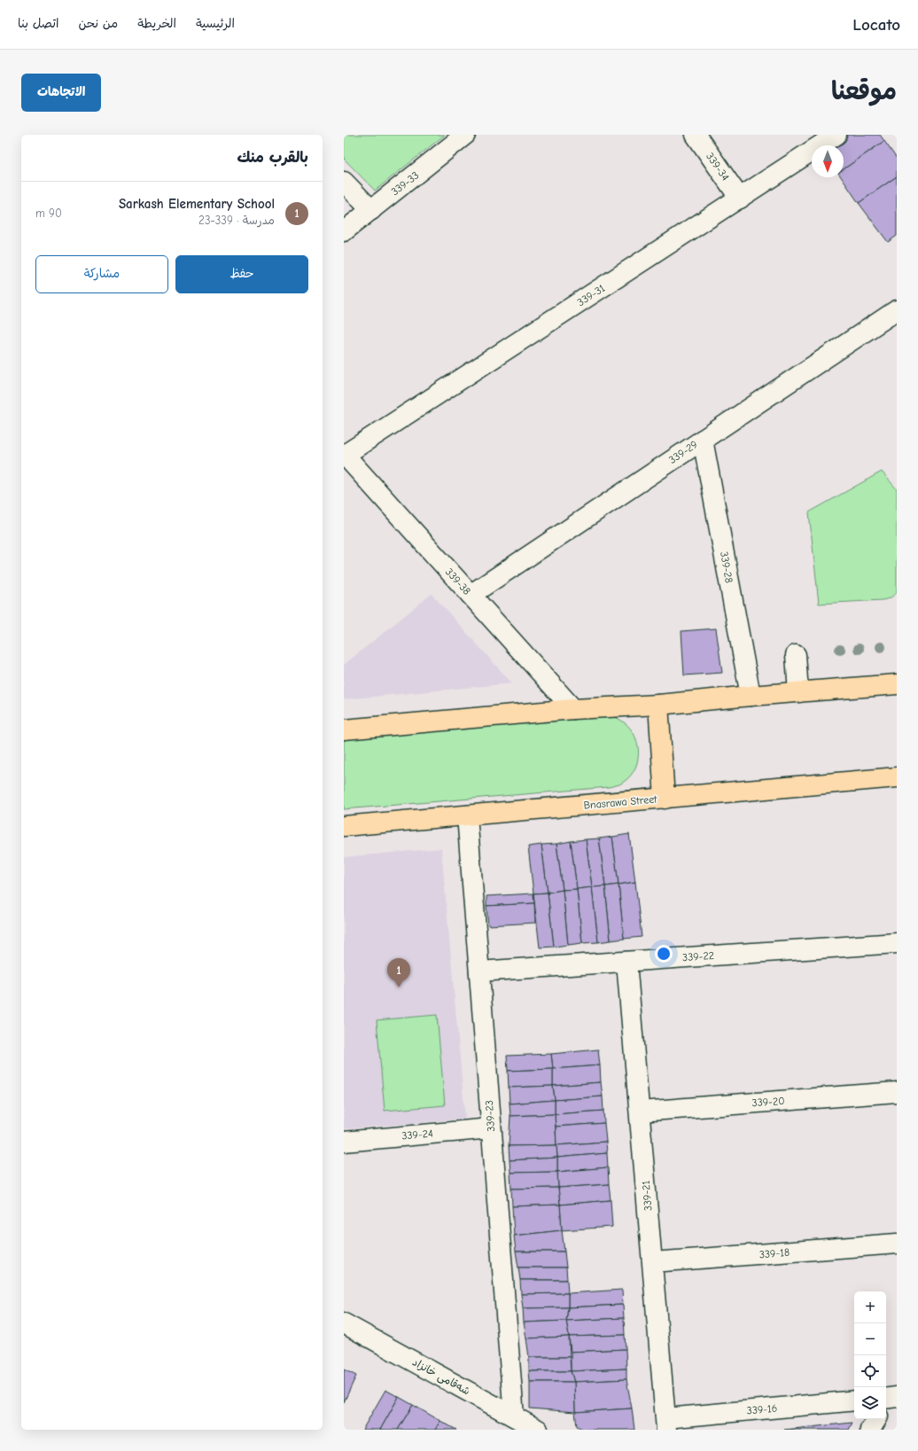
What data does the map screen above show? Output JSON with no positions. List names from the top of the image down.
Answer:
{
  "streets": {
    "main road": ["Bnasrawa Street"],
    "street": [
      "339-34",
      "339-33",
      "339-31",
      "339-29",
      "339-28",
      "339-38",
      "339-22",
      "339-20",
      "339-23",
      "339-24",
      "339-21",
      "339-18",
      "شەقامی خانزاد",
      "339-16"
    ]
  },
  "crossings": [
    ["339-34", "339-31"],
    ["339-31", "339-38"],
    ["339-29", "339-28"],
    ["339-29", "339-38"],
    ["Bnasrawa Street", "339-23"],
    ["339-22", "339-23"],
    ["339-22", "339-21"],
    ["339-20", "339-21"],
    ["339-23", "339-24"],
    ["339-23", "شەقامی خانزاد"],
    ["339-21", "339-18"],
    ["339-21", "339-16"]
  ],
  "north": "bottom",
  "page": {
    "header": "Locato",
    "nav": [
      "الرئيسية",
      "الخريطة",
      "من نحن",
      "اتصل بنا"
    ],
    "title": "موقعنا",
    "buttons": [
      "الاتجاهات",
      ["حفظ", "مشاركة"]
    ],
    "heading": "بالقرب منك",
    "list": [
      {
        "mark": "1",
        "name": "Sarkash Elementary School",
        "note": "مدرسة · 339-23",
        "value": "90 m"
      }
    ],
    "pins": "1",
    "map_buttons": ["+", "−"]
  }
}
